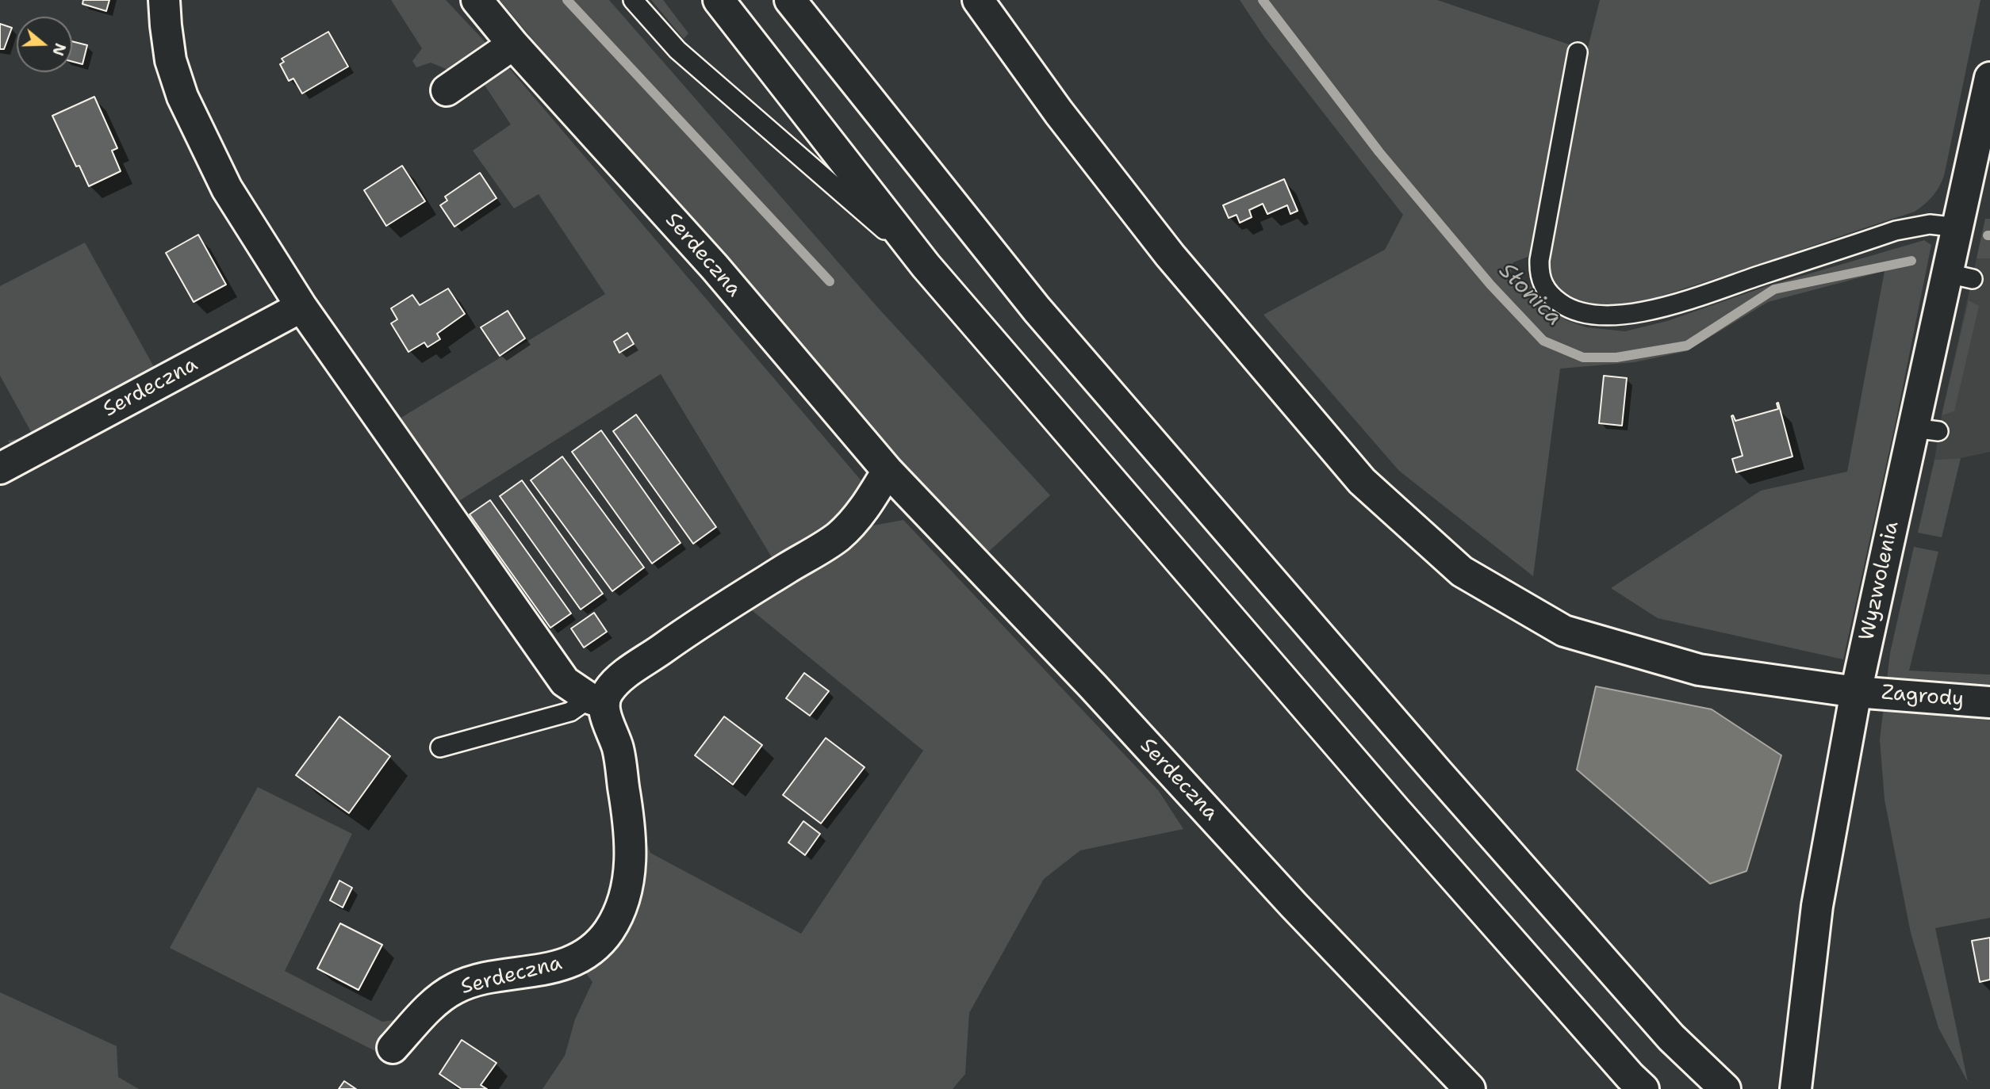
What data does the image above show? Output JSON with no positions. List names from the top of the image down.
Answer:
{
  "streets": {
    "main road": ["Serdeczna", "Wyzwolenia", "Zagrody"]
  },
  "crossings": [
    ["Wyzwolenia", "Zagrody"]
  ],
  "water": ["Słonica"],
  "north": "right"
}
